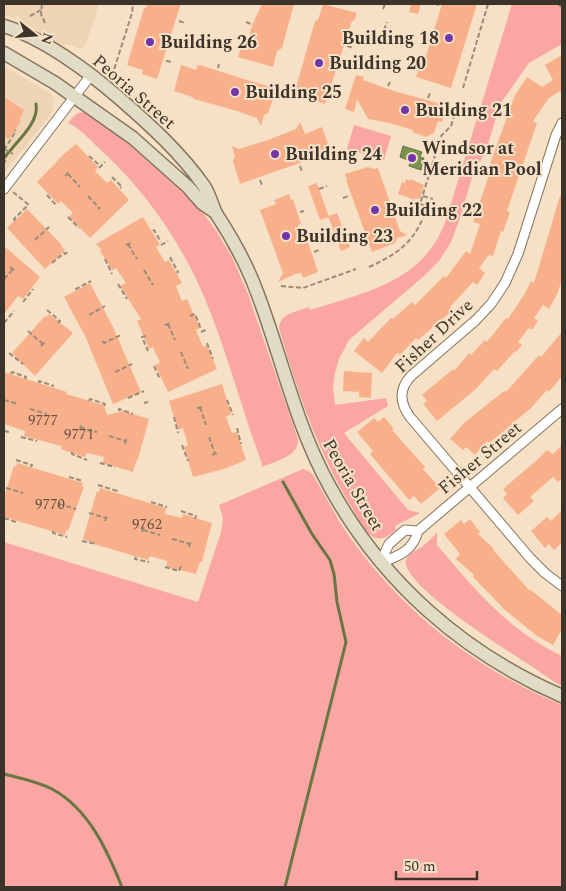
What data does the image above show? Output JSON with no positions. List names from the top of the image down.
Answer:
{
  "streets": {
    "main road": ["Peoria Street"],
    "street": ["Fisher Drive", "Fisher Street"]
  },
  "crossings": [
    ["Peoria Street", "Fisher Street"],
    ["Fisher Drive", "Fisher Street"]
  ],
  "places": [
    "Building 18",
    "Building 26",
    "Building 20",
    "Building 25",
    "Building 21",
    "Building 24",
    "Windsor at Meridian Pool",
    "Building 22",
    "Building 23"
  ],
  "house_numbers": [
    "9777",
    "9771",
    "9770",
    "9762"
  ],
  "scale_bar": "50 m",
  "north": "right"
}
